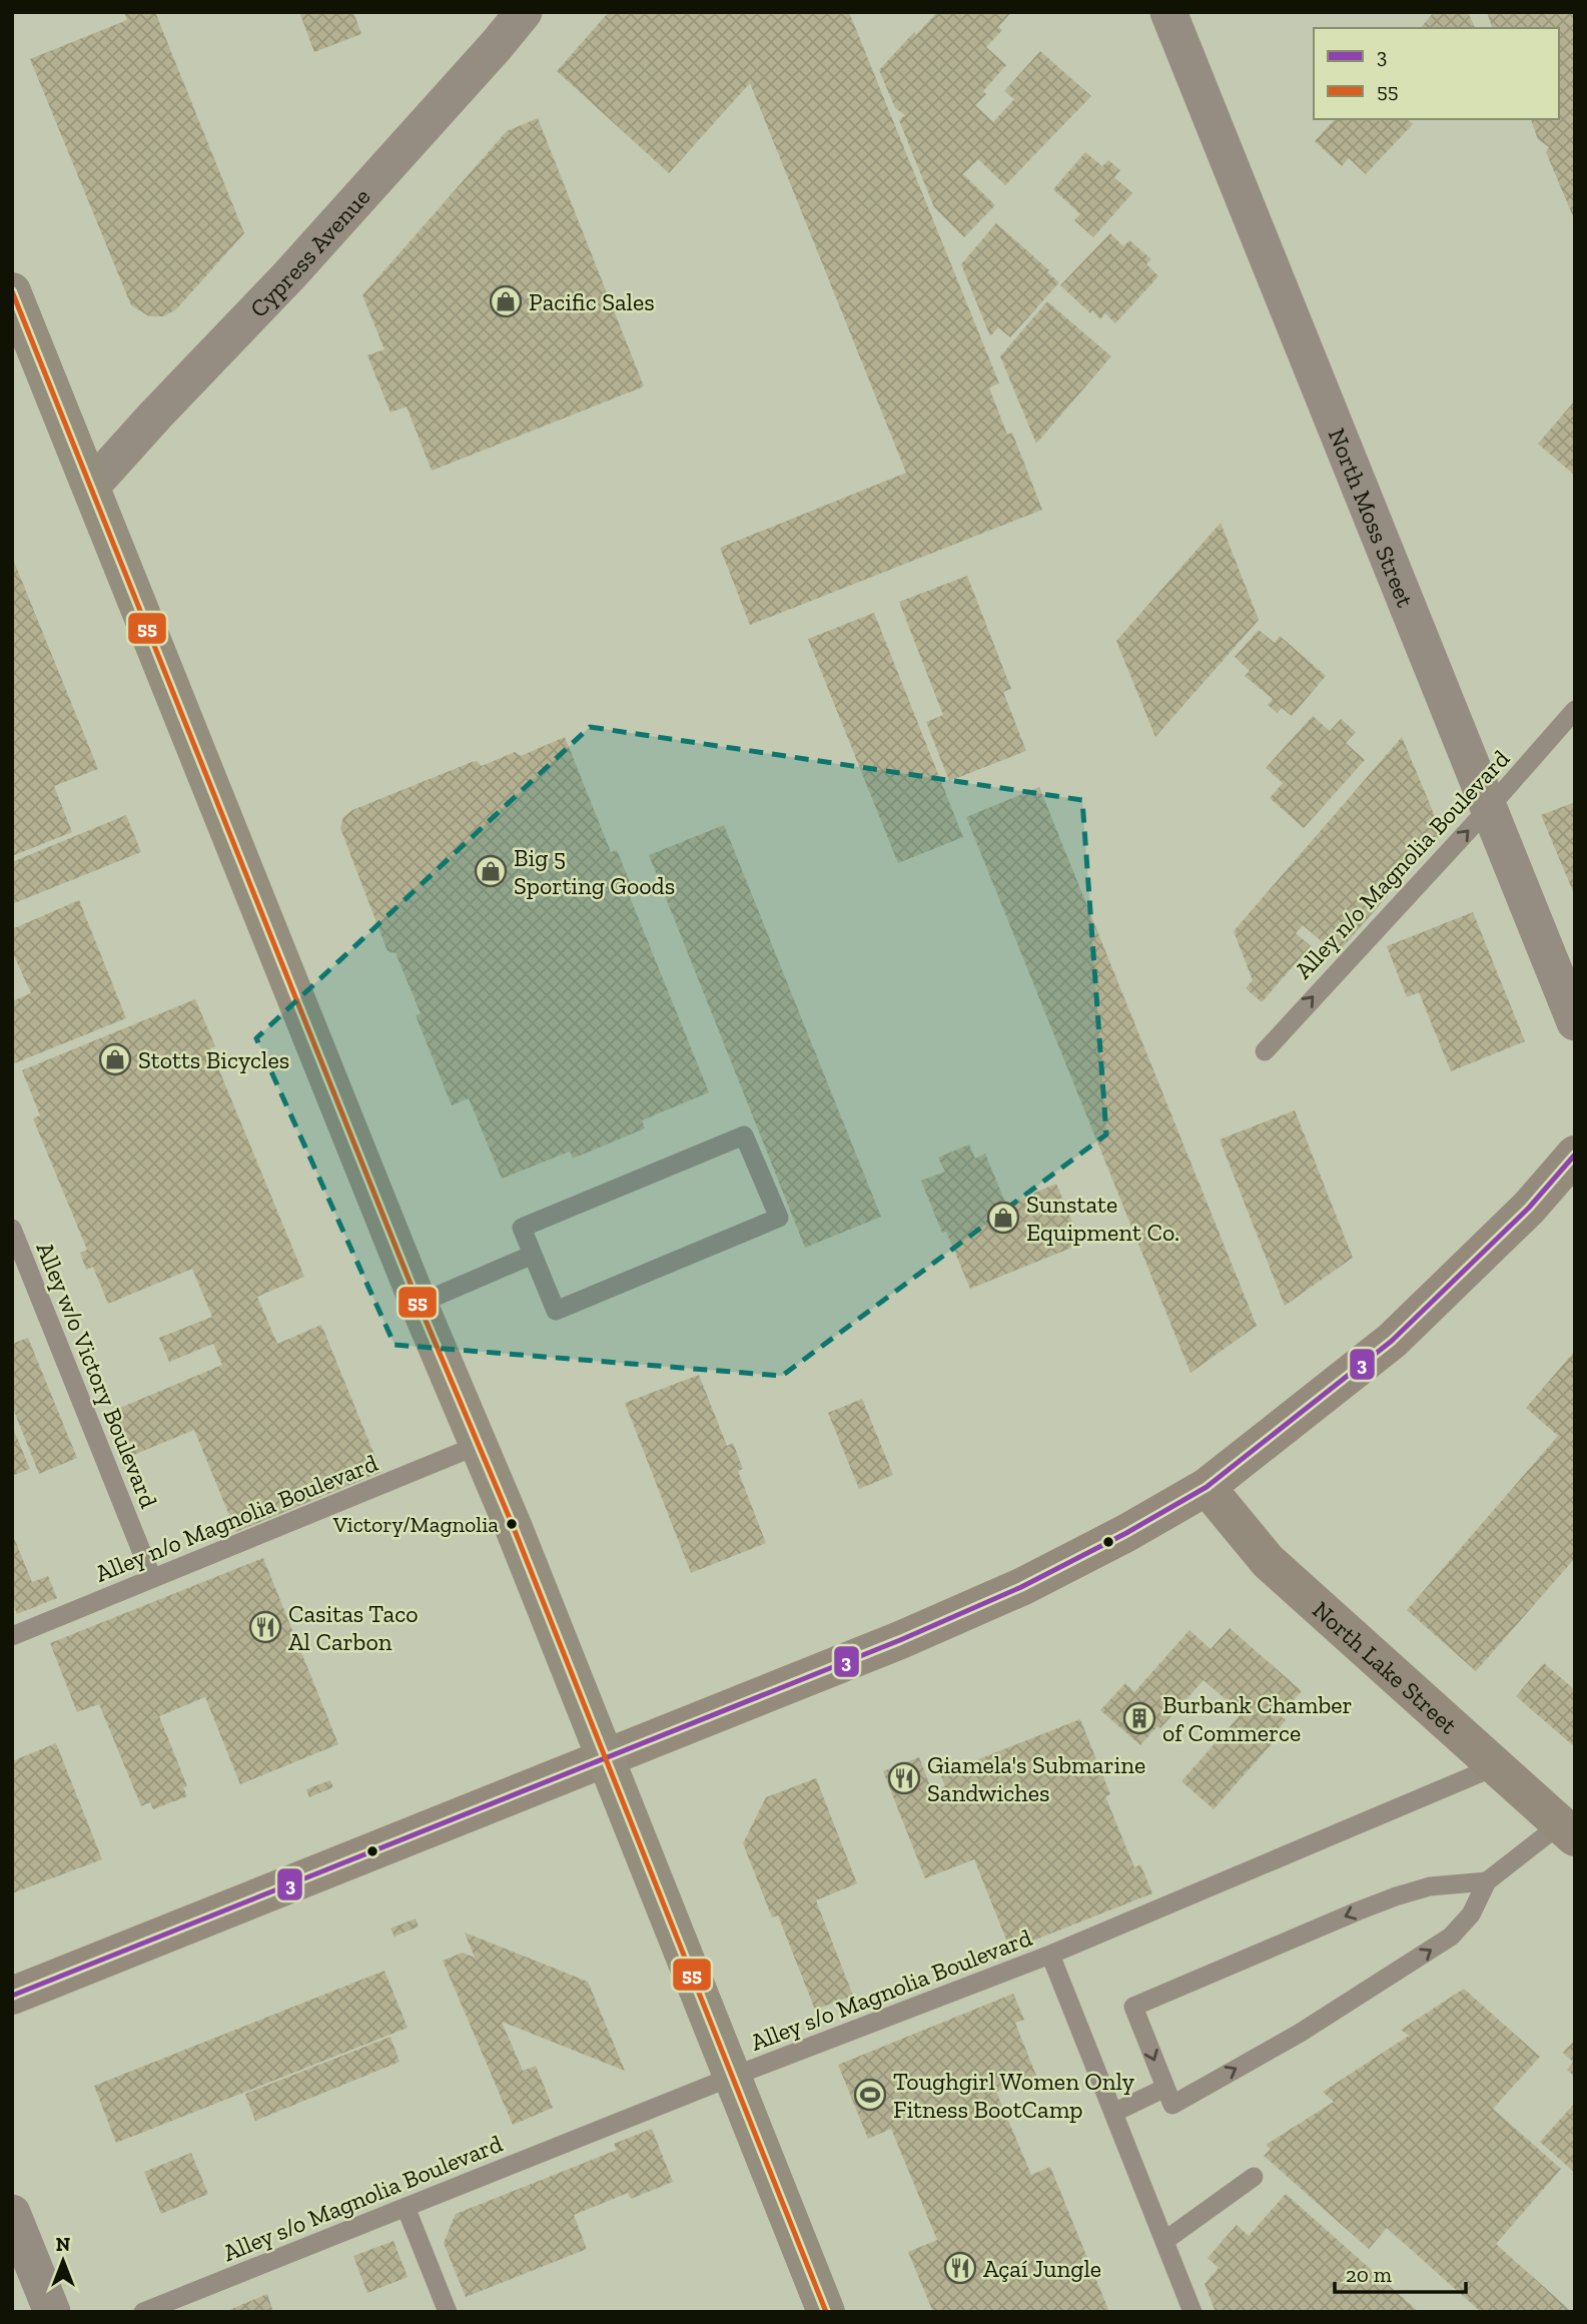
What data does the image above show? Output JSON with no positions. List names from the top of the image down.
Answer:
{
  "streets": {
    "main road": ["North Lake Street"],
    "street": ["Cypress Avenue", "North Moss Street"],
    "lane": ["Alley n/o Magnolia Boulevard", "Alley w/o Victory Boulevard", "Alley s/o Magnolia Boulevard"]
  },
  "crossings": [
    ["North Moss Street", "Alley n/o Magnolia Boulevard"],
    ["Alley n/o Magnolia Boulevard", "Alley w/o Victory Boulevard"],
    ["North Lake Street", "Alley s/o Magnolia Boulevard"]
  ],
  "places": {
    "shop": [
      "Pacific Sales",
      "Big 5 Sporting Goods",
      "Stotts Bicycles",
      "Sunstate Equipment Co."
    ],
    "other": ["Victory/Magnolia"],
    "restaurant": ["Casitas Taco Al Carbon", "Giamela's Submarine Sandwiches", "Açaí Jungle"],
    "building": ["Burbank Chamber of Commerce"],
    "sports": ["Toughgirl Women Only Fitness BootCamp"]
  },
  "lines": ["transit line 55", "transit line 3"],
  "legend": ["3", "55"],
  "scale_bar": "20 m",
  "north": "top"
}
